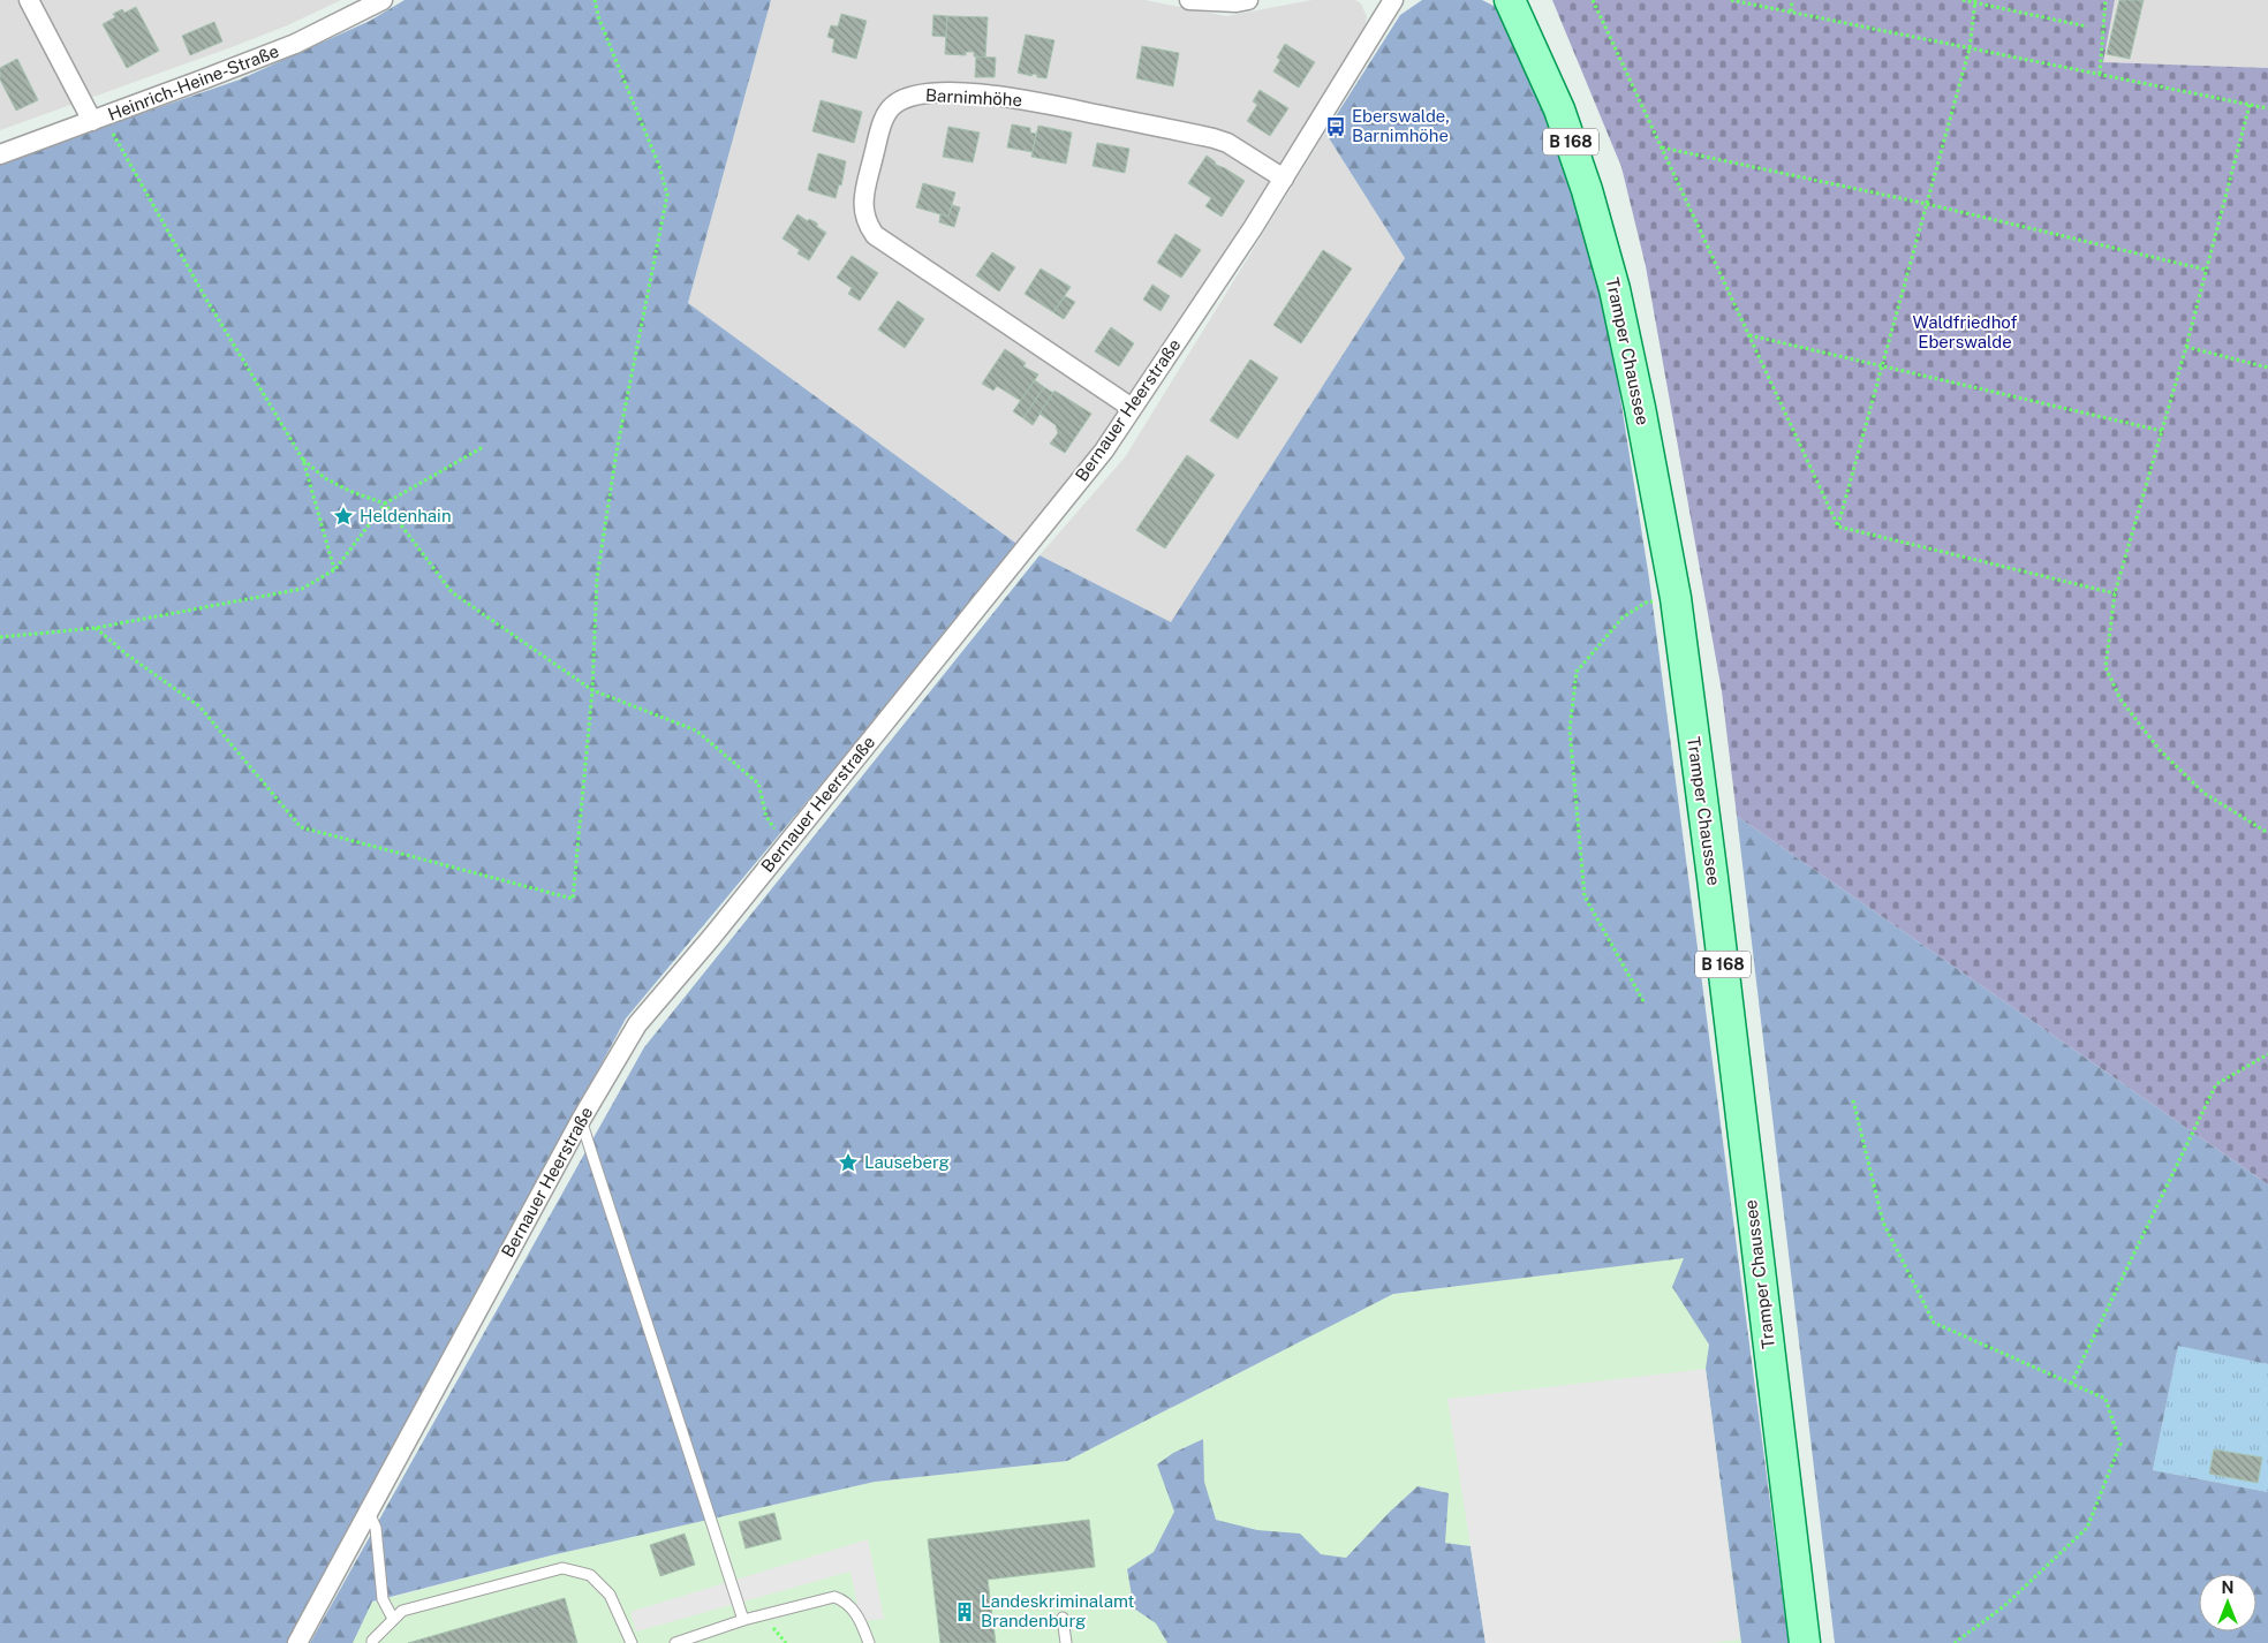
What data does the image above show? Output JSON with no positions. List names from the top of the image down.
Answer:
{
  "streets": {
    "main road": ["B 168", "Tramper Chaussee"],
    "street": ["Heinrich-Heine-Straße", "Barnimhöhe", "Bernauer Heerstraße"]
  },
  "crossings": [
    ["Barnimhöhe", "Bernauer Heerstraße"]
  ],
  "parks": ["Waldfriedhof Eberswalde"],
  "places": {
    "bus stop": ["Eberswalde, Barnimhöhe"],
    "place": ["Heldenhain", "Lauseberg"],
    "building": ["Landeskriminalamt Brandenburg"]
  },
  "north": "top"
}
